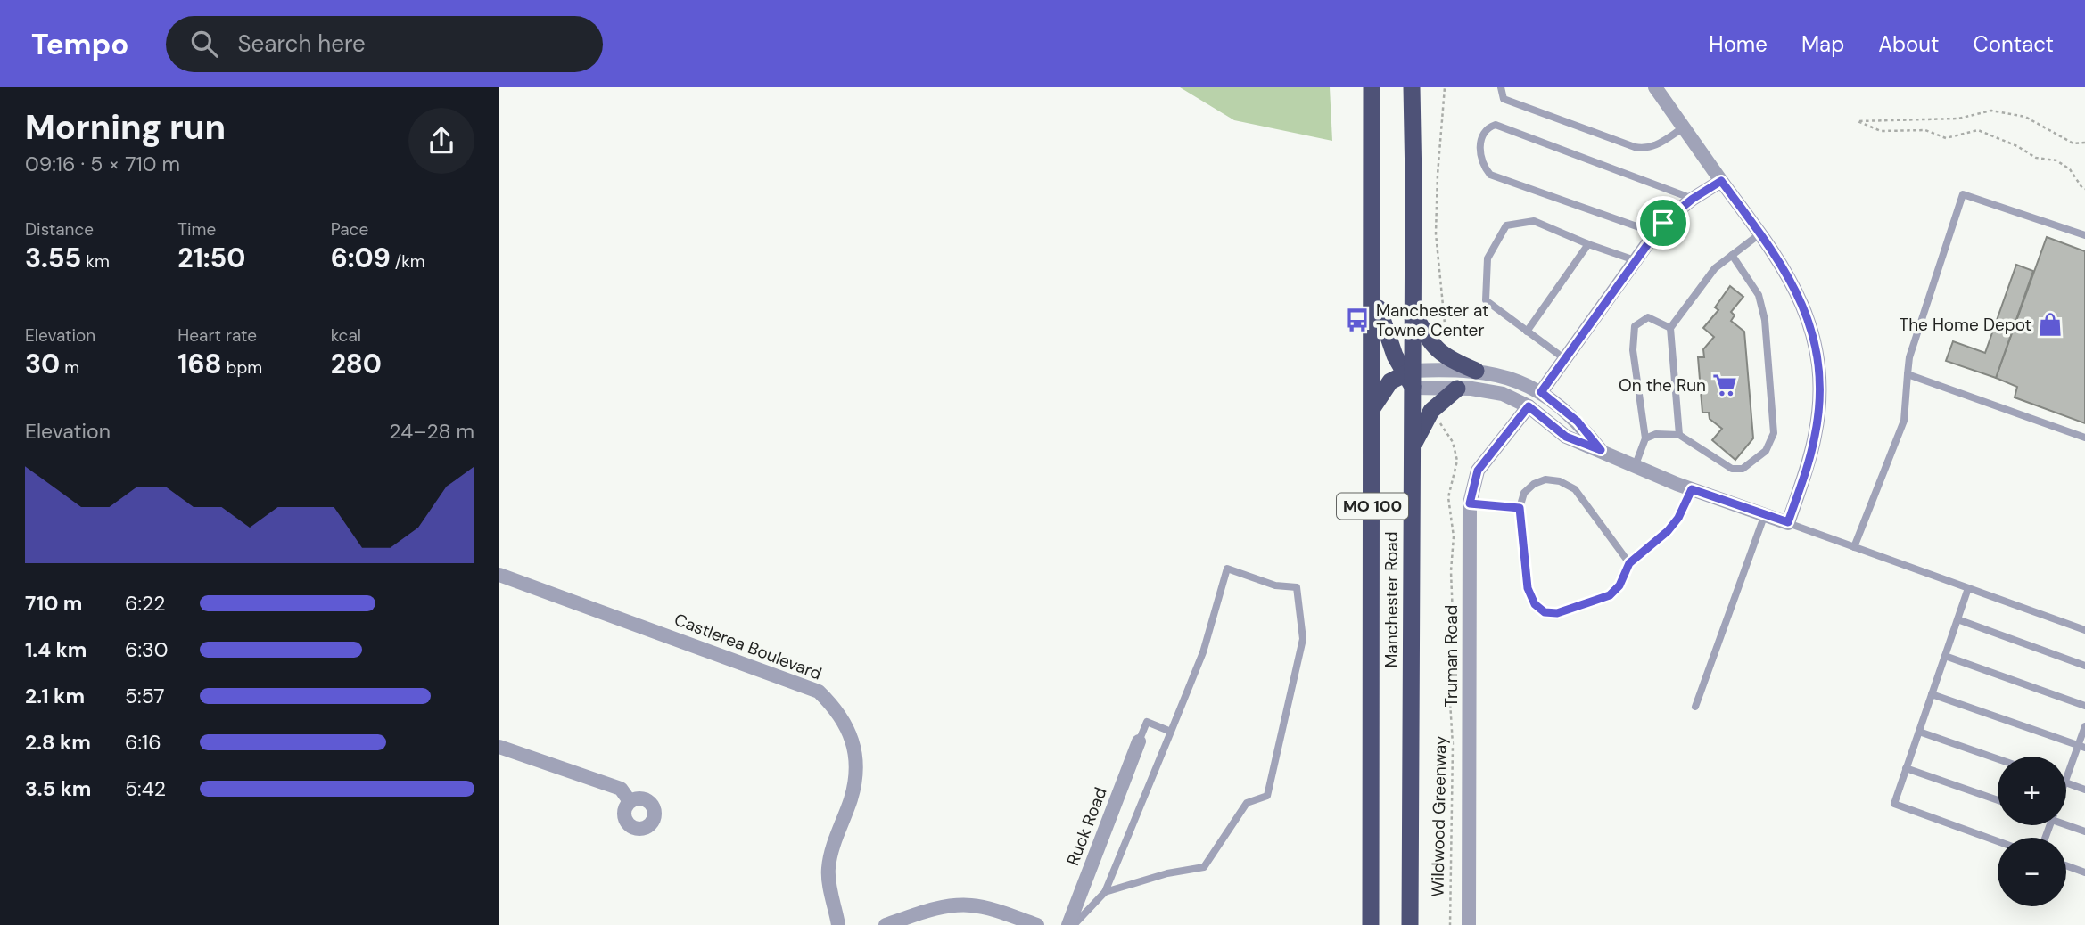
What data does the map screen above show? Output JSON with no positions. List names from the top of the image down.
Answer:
{
  "streets": {
    "highway": ["MO 100", "Manchester Road"],
    "street": ["Castlerea Boulevard", "Truman Road", "Ruck Road"],
    "path": ["Wildwood Greenway"]
  },
  "places": {
    "bus stop": ["Manchester at Towne Center"],
    "shop": ["The Home Depot"],
    "supermarket": ["On the Run"]
  },
  "page": {
    "header": "Tempo",
    "search": "Search here",
    "nav": [
      "Home",
      "Map",
      "About",
      "Contact"
    ],
    "heading": ["Morning run", "09:16 · 5 × 710 m"],
    "stats": [
      ["Distance", "3.55 km"],
      ["Time", "21:50"],
      ["Pace", "6:09 /km"],
      ["Elevation", "30 m"],
      ["Heart rate", "168 bpm"],
      ["kcal", "280"]
    ],
    "chart": ["Elevation", "24–28 m"],
    "list": [
      {
        "name": "710 m",
        "note": "6:22"
      },
      {
        "name": "1.4 km",
        "note": "6:30"
      },
      {
        "name": "2.1 km",
        "note": "5:57"
      },
      {
        "name": "2.8 km",
        "note": "6:16"
      },
      {
        "name": "3.5 km",
        "note": "5:42"
      }
    ],
    "map_buttons": ["+", "−"]
  }
}
